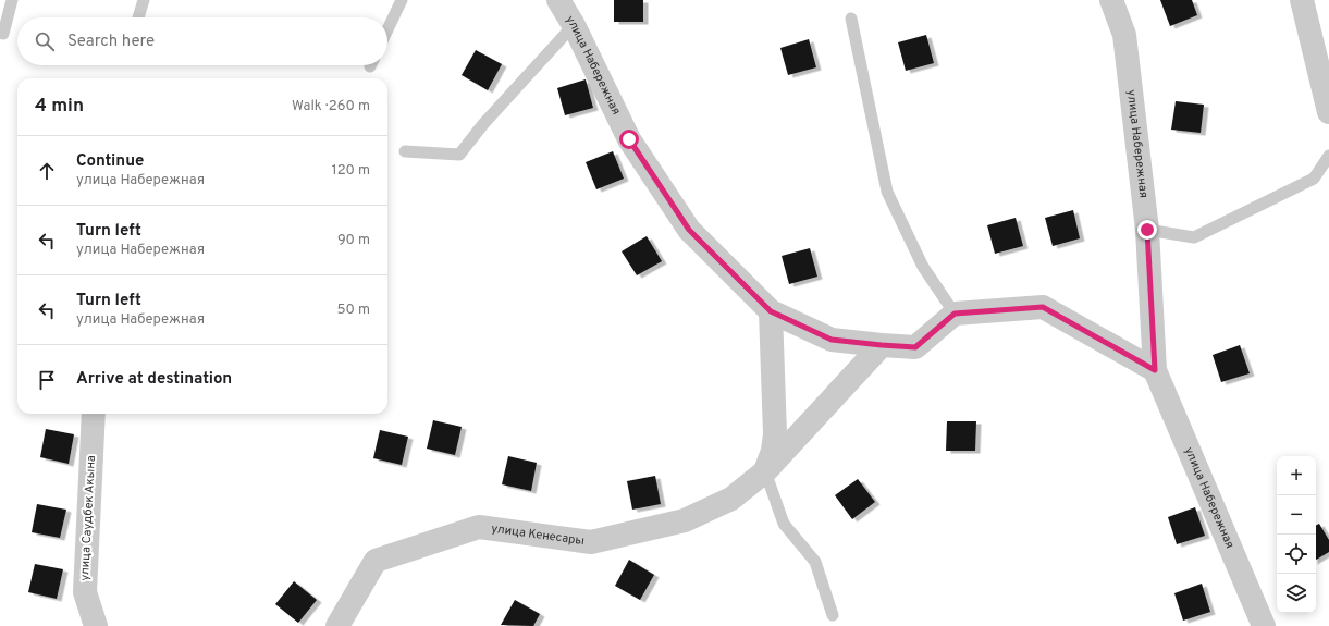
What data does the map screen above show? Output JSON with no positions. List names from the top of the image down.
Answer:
{
  "streets": {
    "street": ["улица Набережная", "улица Саудбек Акына", "улица Кенесары"]
  },
  "crossings": [
    ["улица Набережная", "улица Кенесары"]
  ],
  "page": {
    "search": "Search here",
    "heading": ["4 min", "Walk · 260 m"],
    "list": [
      ["Continue", "улица Набережная", "120 m"],
      ["Turn left", "улица Набережная", "90 m"],
      ["Turn left", "улица Набережная", "50 m"],
      "Arrive at destination"
    ],
    "map_buttons": ["+", "−"]
  }
}
